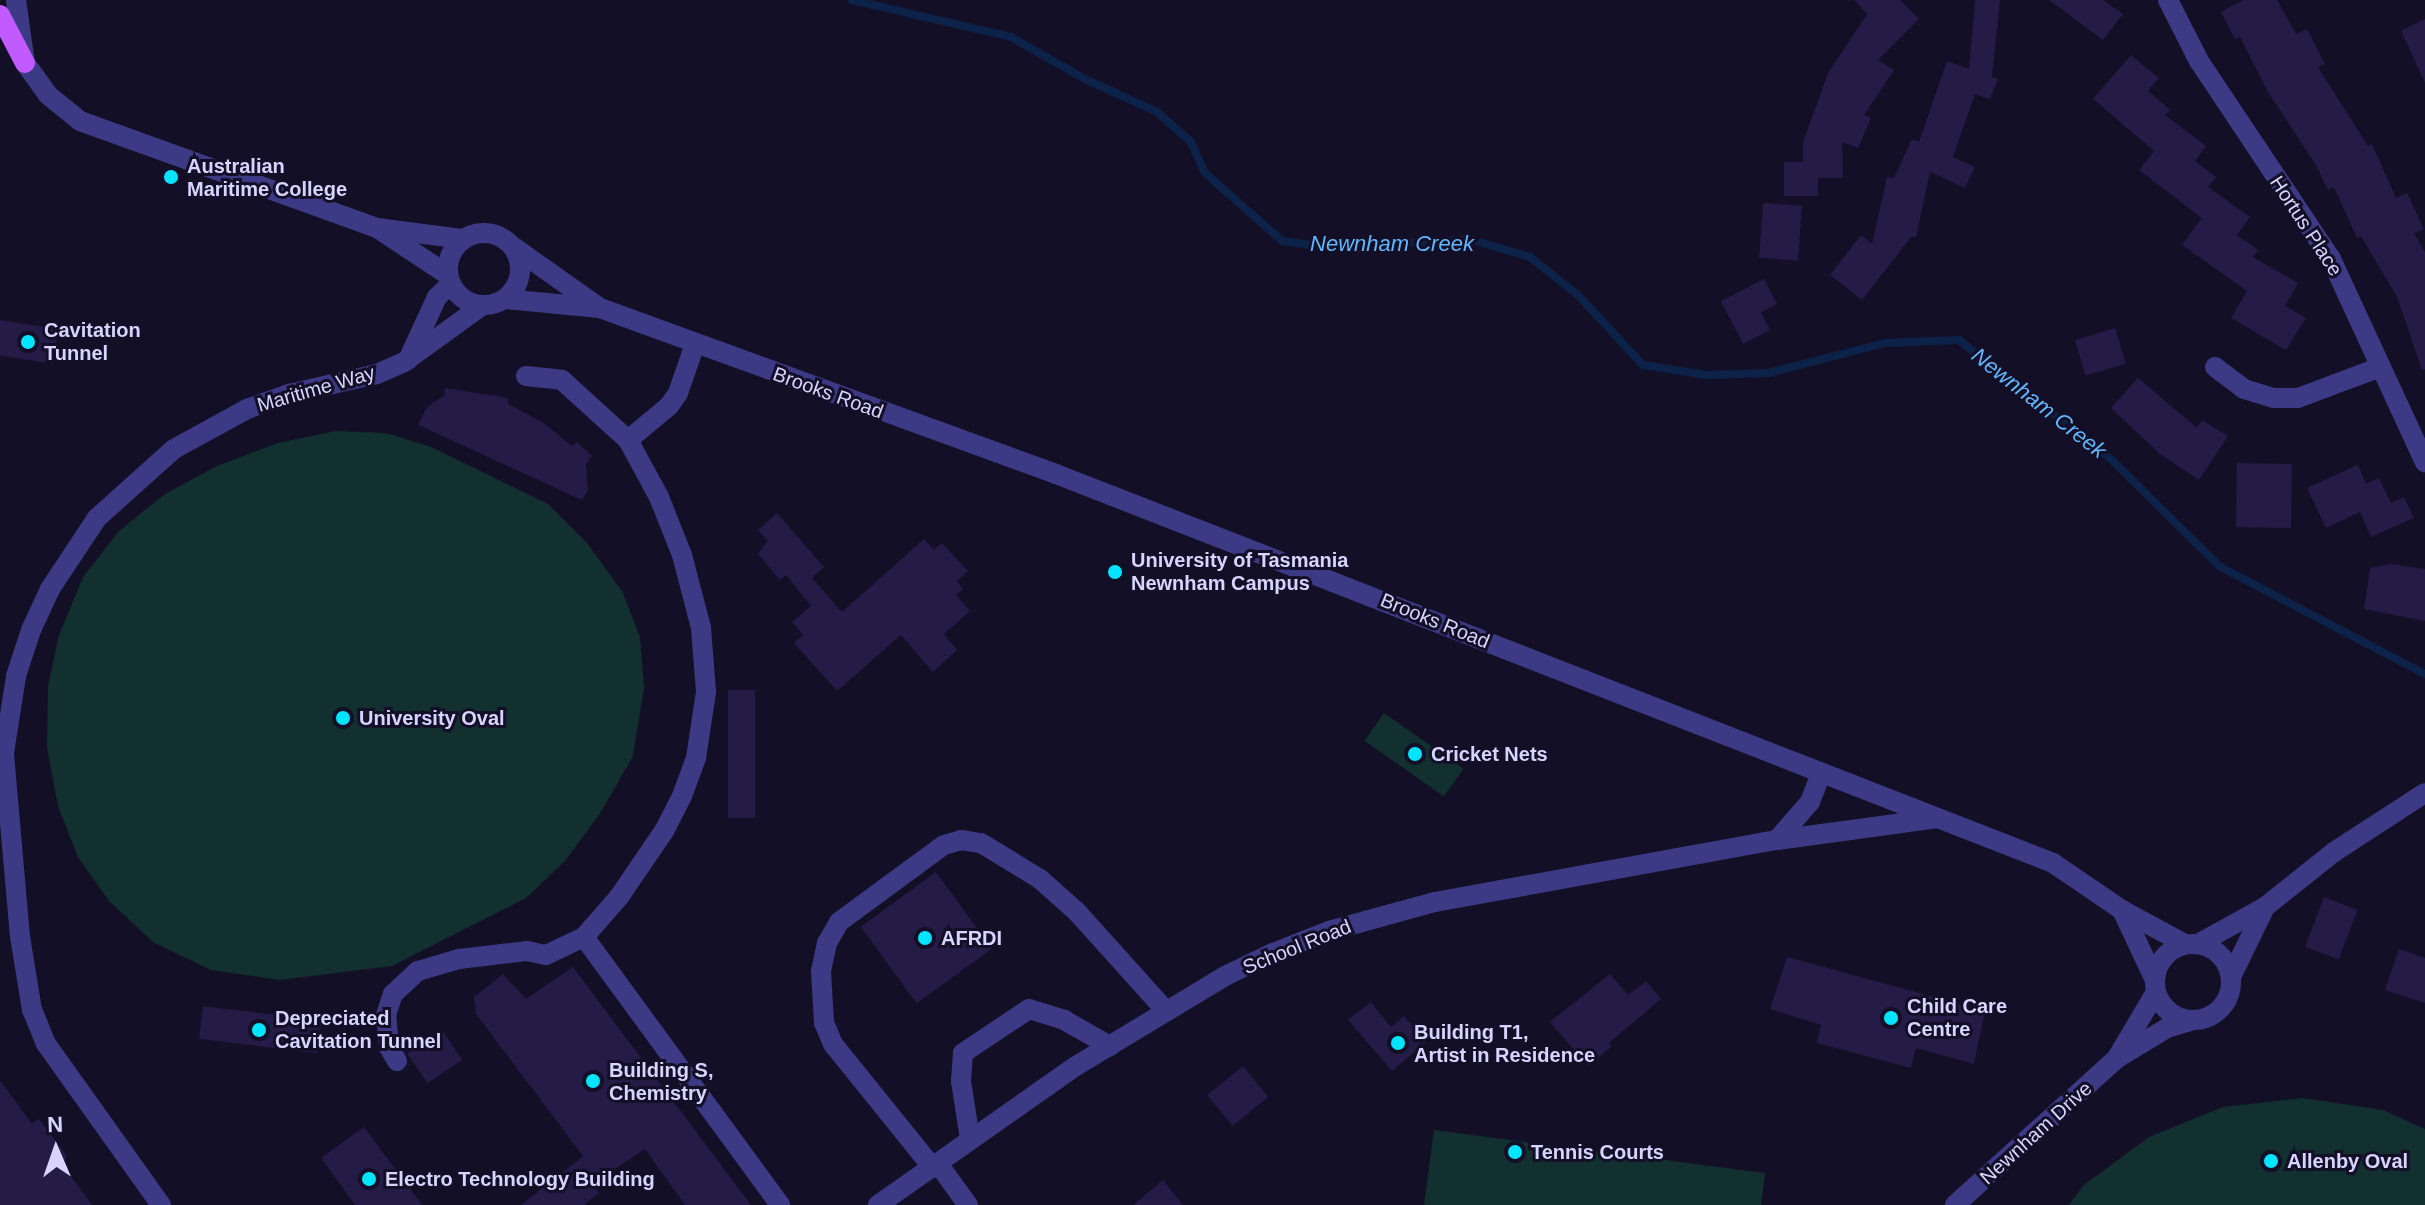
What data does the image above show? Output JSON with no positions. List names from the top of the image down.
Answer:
{
  "streets": {
    "street": [
      "Hortus Place",
      "Maritime Way",
      "Brooks Road",
      "School Road",
      "Newnham Drive"
    ]
  },
  "crossings": [
    ["Maritime Way", "Brooks Road"],
    ["Brooks Road", "School Road"],
    ["Brooks Road", "Newnham Drive"]
  ],
  "water": ["Newnham Creek"],
  "places": [
    "Australian Maritime College",
    "Cavitation Tunnel",
    "University of Tasmania Newnham Campus",
    "University Oval",
    "Cricket Nets",
    "AFRDI",
    "Child Care Centre",
    "Depreciated Cavitation Tunnel",
    "Building T1, Artist in Residence",
    "Building S, Chemistry",
    "Tennis Courts",
    "Allenby Oval",
    "Electro Technology Building"
  ],
  "north": "top"
}
